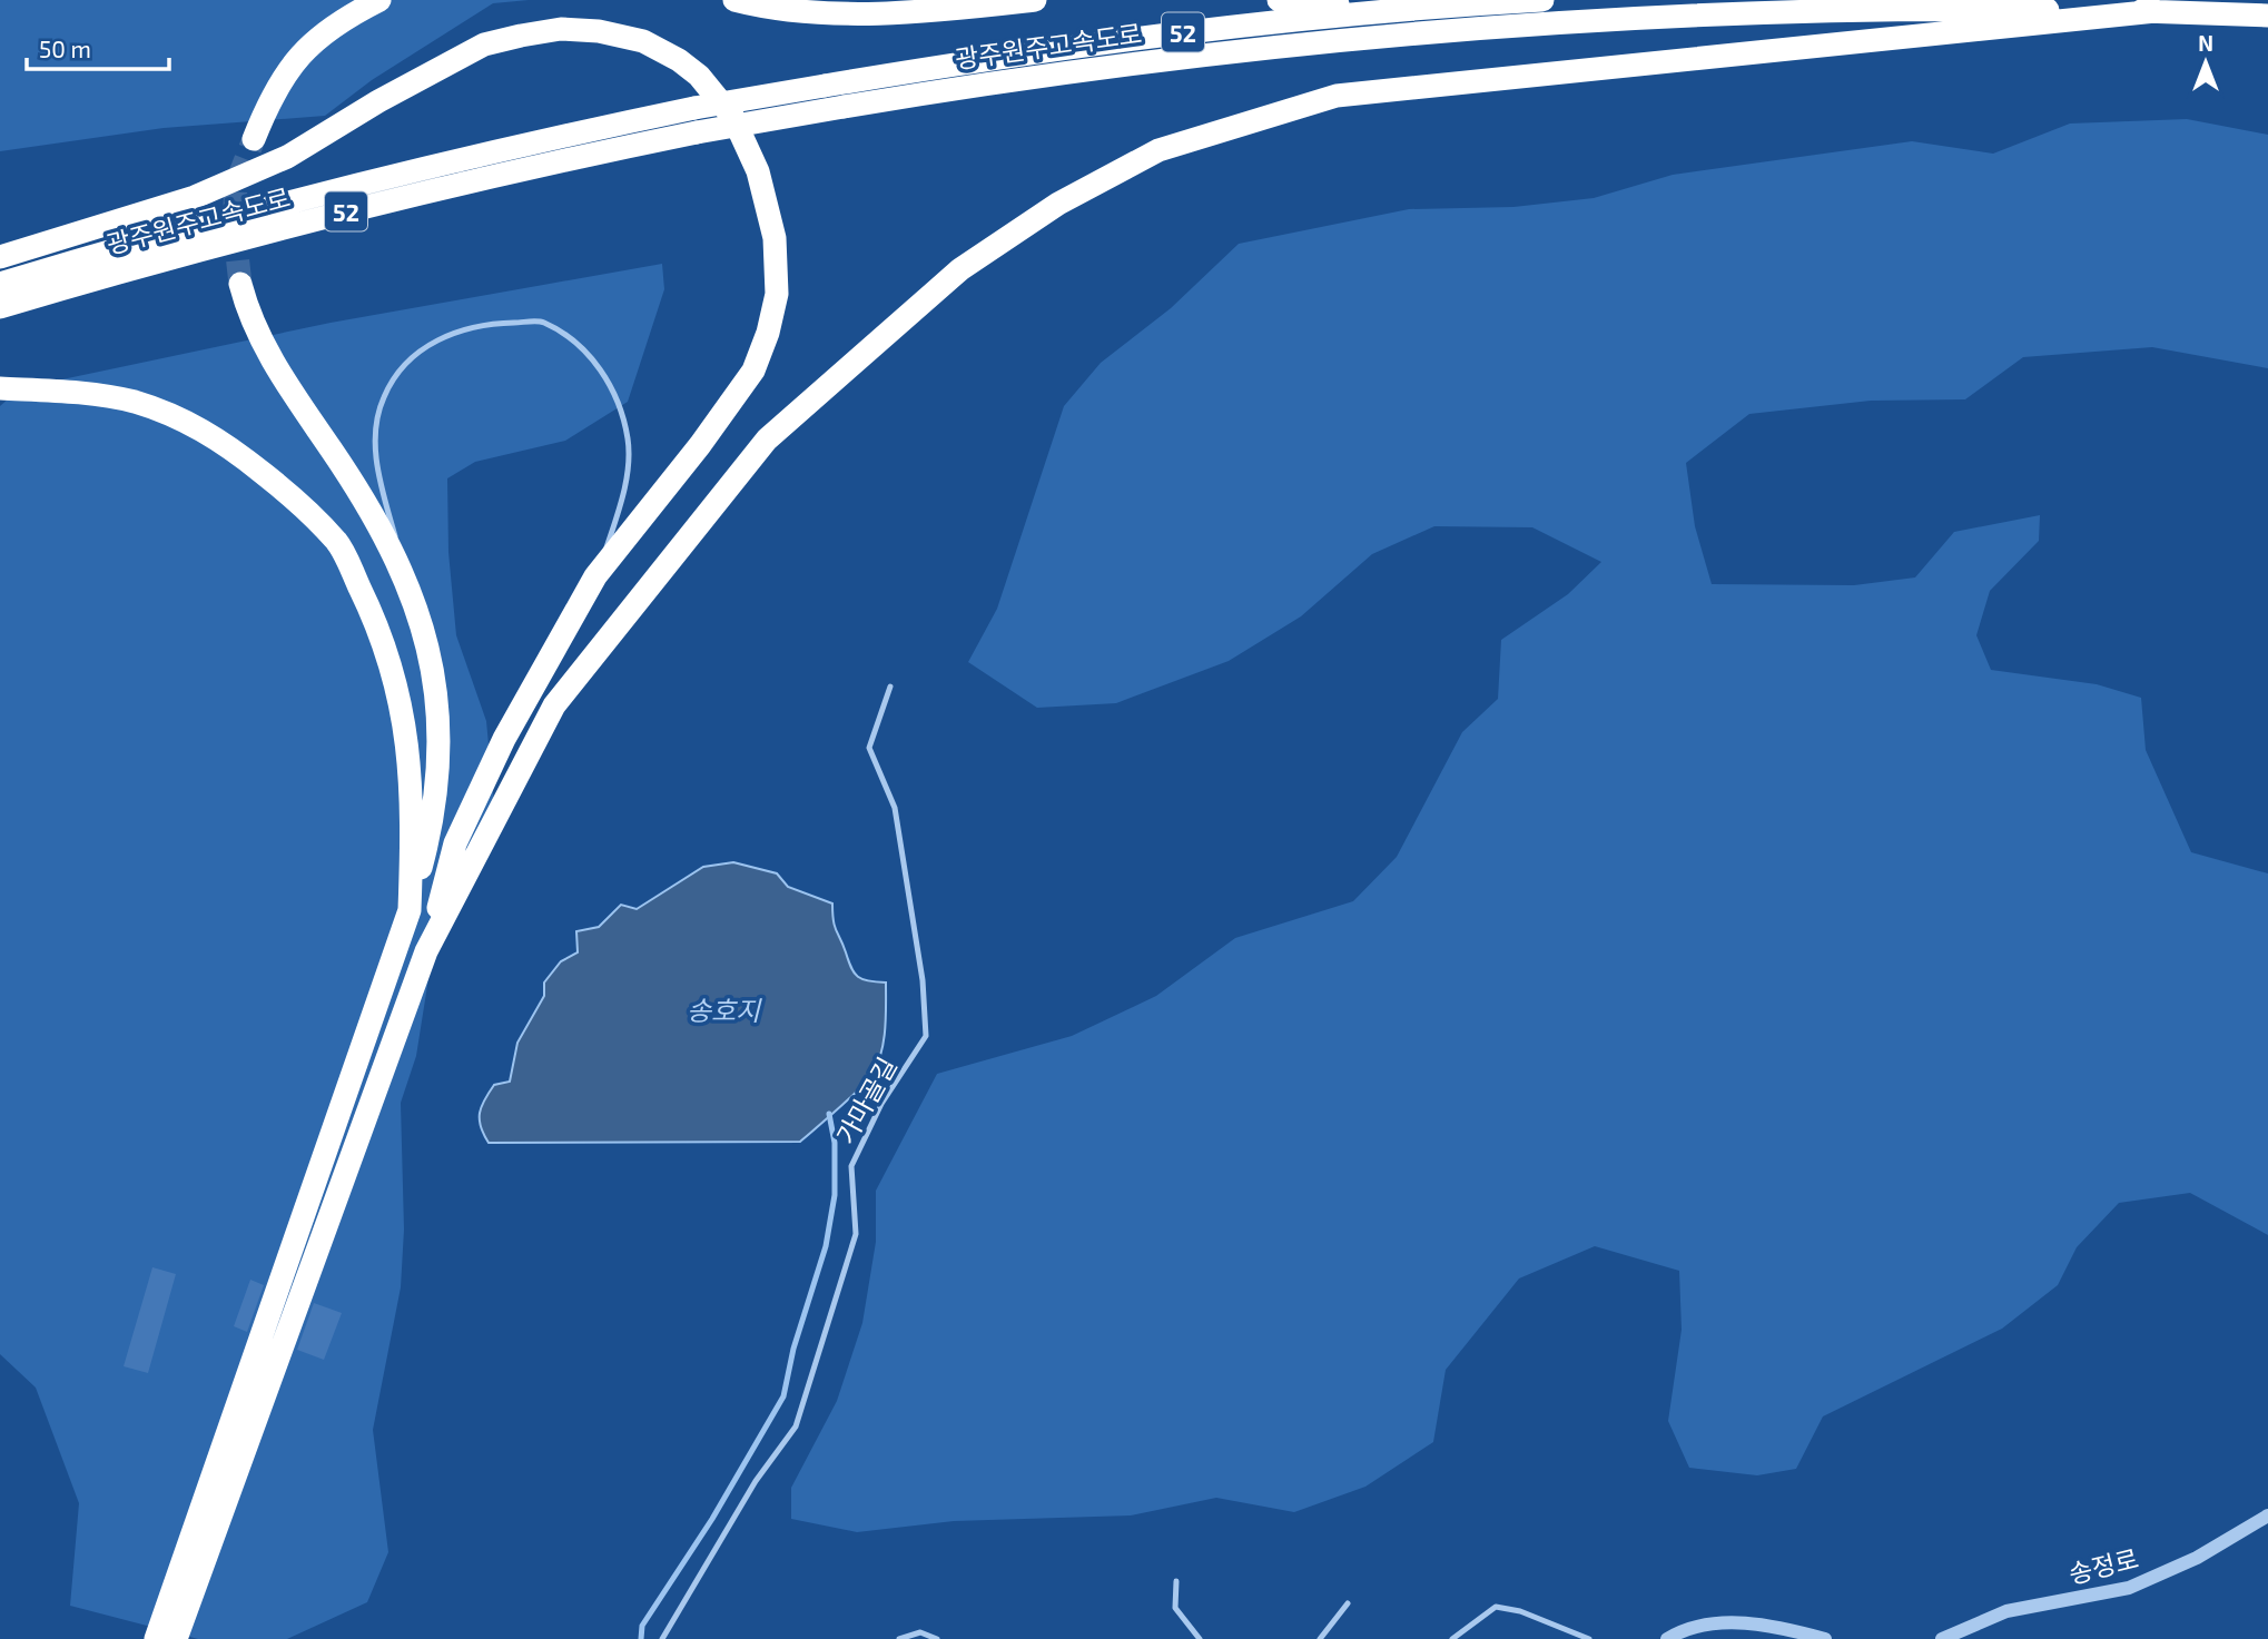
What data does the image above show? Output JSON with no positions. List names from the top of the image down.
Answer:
{
  "streets": {
    "highway": ["52", "광주원주고속도로"],
    "street": ["송정로"],
    "lane": ["가마골길"]
  },
  "water": ["송호지"],
  "scale_bar": "50 m",
  "north": "top"
}
